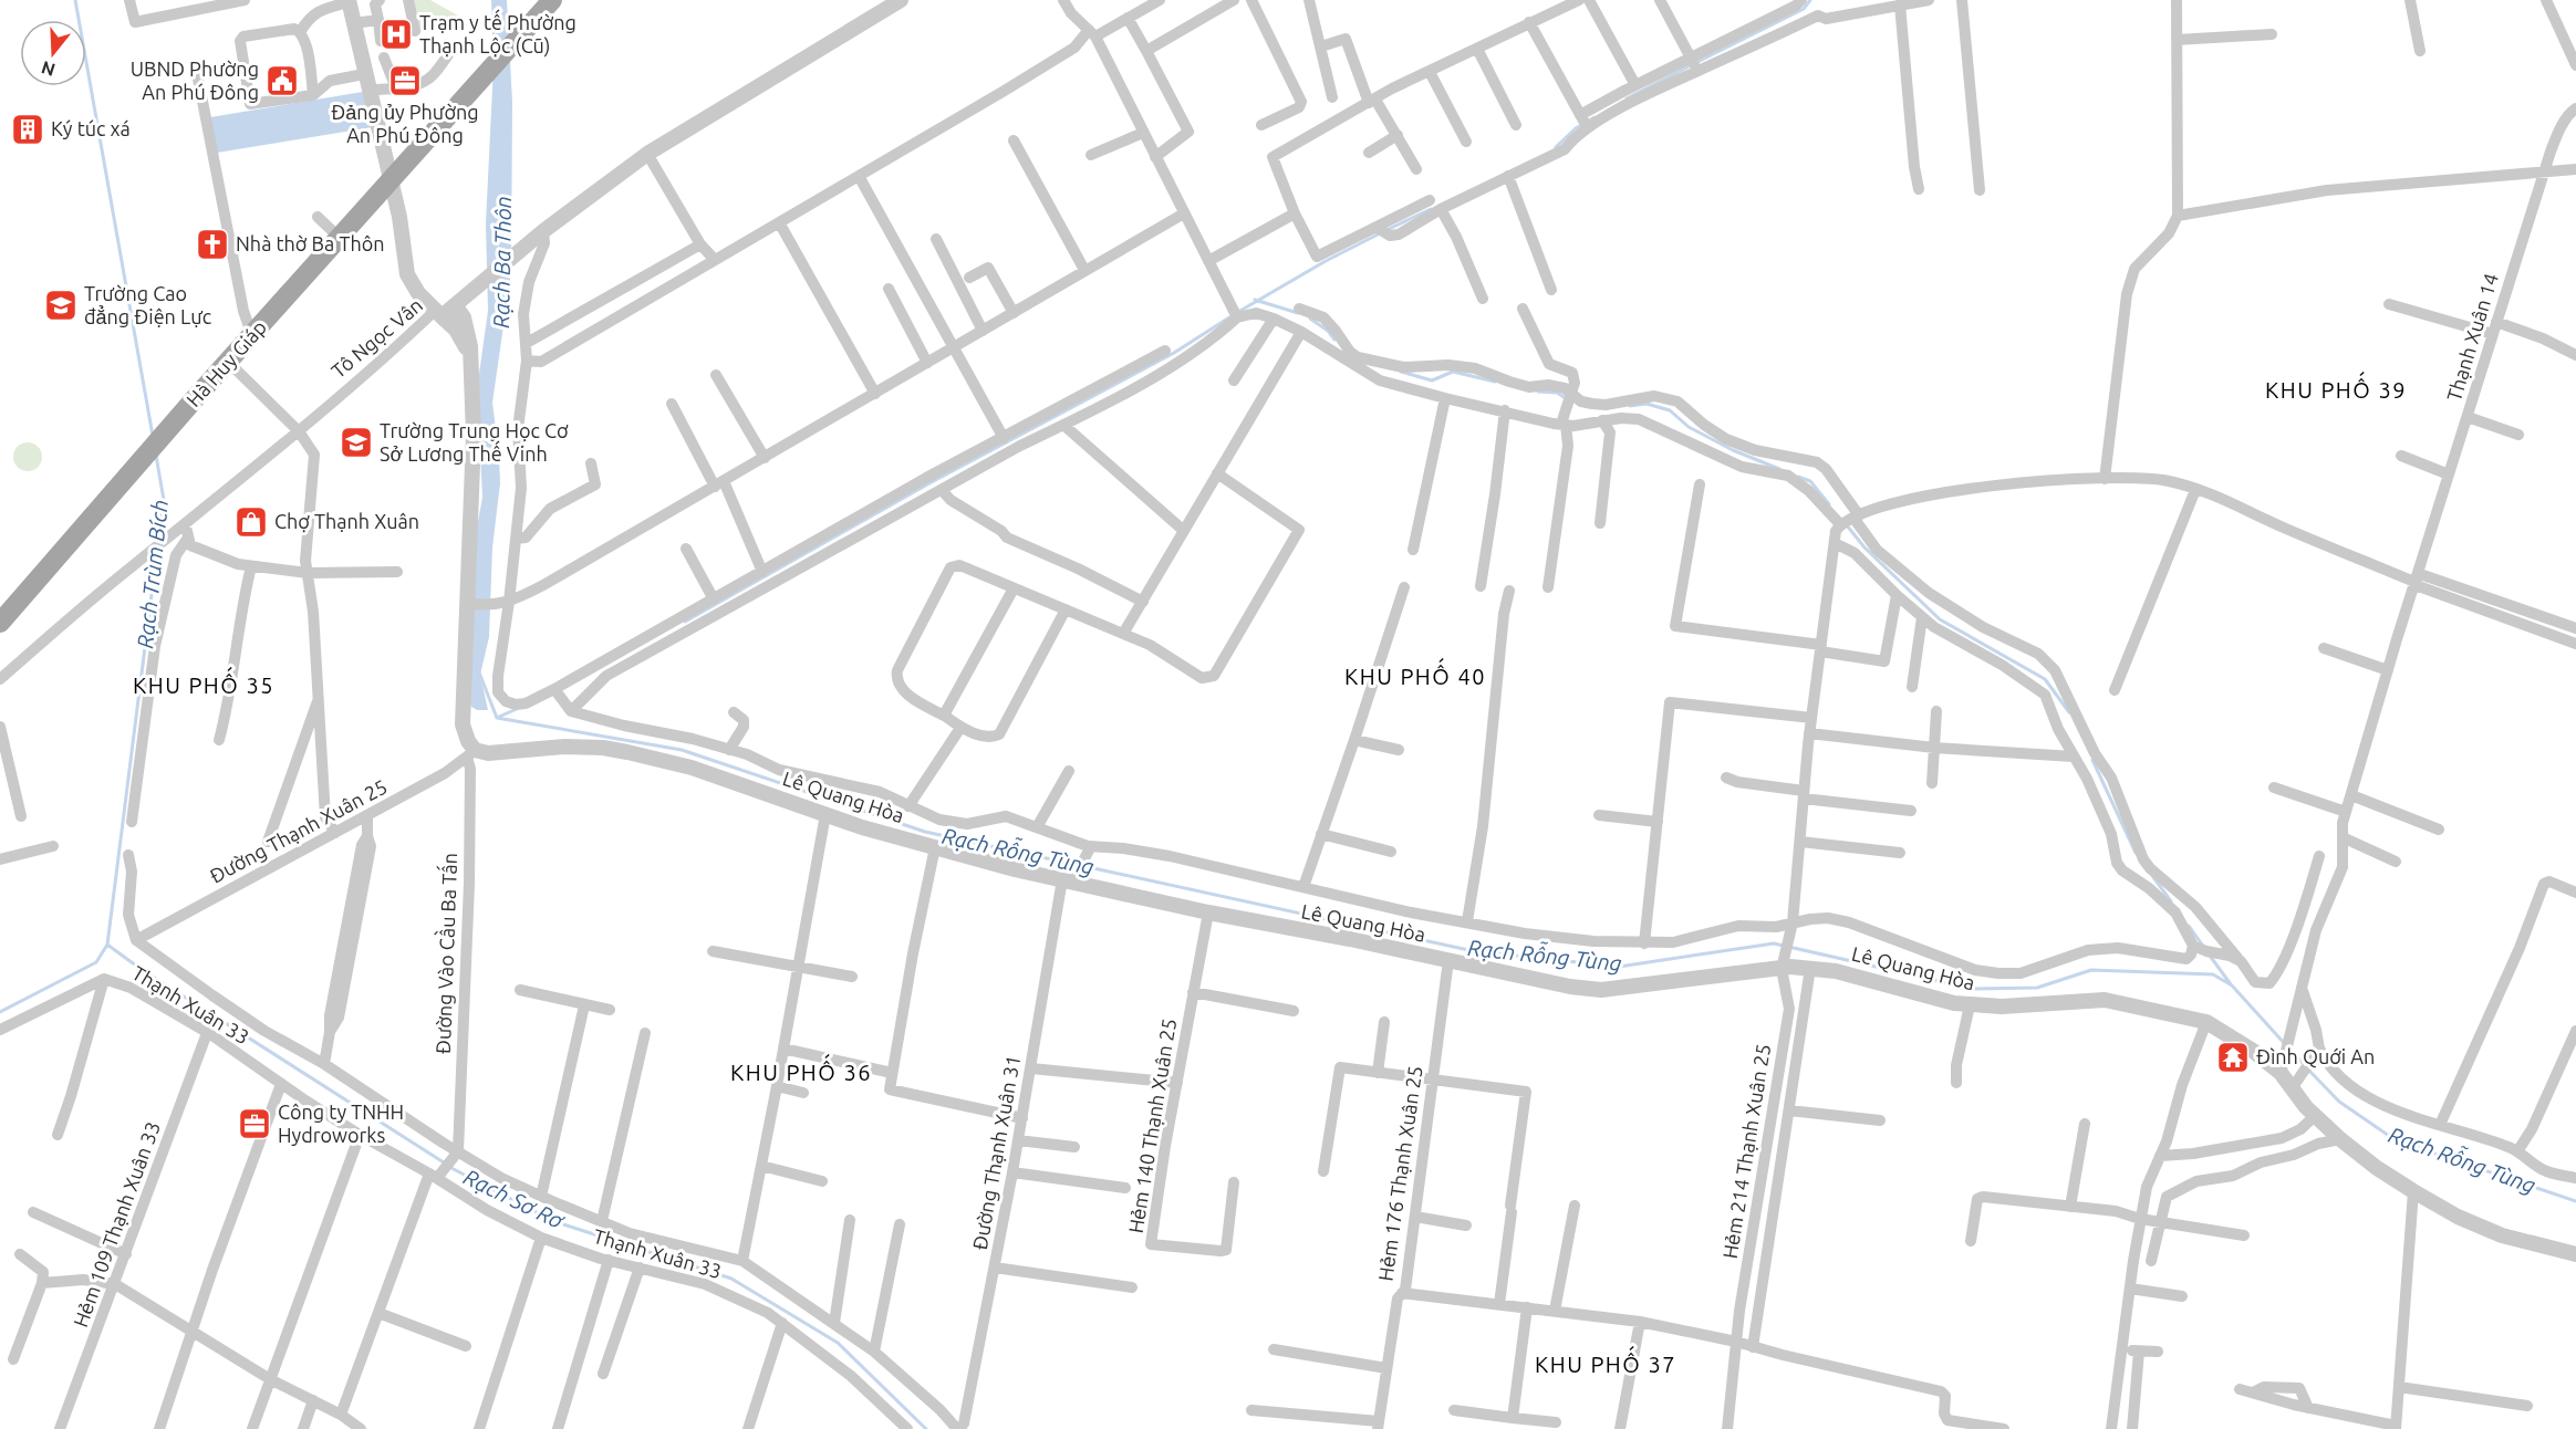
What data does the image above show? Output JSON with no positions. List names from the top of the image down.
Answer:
{
  "streets": {
    "main road": ["Hà Huy Giáp"],
    "street": [
      "Thạnh Xuân 14",
      "Tô Ngọc Vân",
      "Lê Quang Hòa",
      "Đường Thạnh Xuân 25",
      "Đường Vào Cầu Ba Tấn",
      "Thạnh Xuân 33",
      "Hẻm 140 Thạnh Xuân 25",
      "Hẻm 214 Thạnh Xuân 25",
      "Đường Thạnh Xuân 31",
      "Hẻm 176 Thạnh Xuân 25",
      "Hẻm 109 Thạnh Xuân 33"
    ]
  },
  "crossings": [
    ["Thạnh Xuân 14", "Lê Quang Hòa"],
    ["Lê Quang Hòa", "Đường Thạnh Xuân 25"],
    ["Lê Quang Hòa", "Đường Vào Cầu Ba Tấn"],
    ["Lê Quang Hòa", "Hẻm 140 Thạnh Xuân 25"],
    ["Lê Quang Hòa", "Hẻm 214 Thạnh Xuân 25"],
    ["Lê Quang Hòa", "Đường Thạnh Xuân 31"],
    ["Lê Quang Hòa", "Hẻm 176 Thạnh Xuân 25"],
    ["Đường Thạnh Xuân 25", "Đường Vào Cầu Ba Tấn"],
    ["Thạnh Xuân 33", "Hẻm 109 Thạnh Xuân 33"]
  ],
  "districts": [
    "KHU PHỐ 39",
    "KHU PHỐ 40",
    "KHU PHỐ 35",
    "KHU PHỐ 36",
    "KHU PHỐ 37"
  ],
  "water": [
    "Rạch Ba Thôn",
    "Rạch Trùm Bích",
    "Rạch Rỗng Tùng",
    "Rạch Sơ Rơ"
  ],
  "places": {
    "hospital": ["Trạm y tế Phường Thạnh Lộc (Cũ)"],
    "public building": ["UBND Phường An Phú Đông"],
    "office": ["Đảng ủy Phường An Phú Đông", "Công ty TNHH Hydroworks"],
    "building": ["Ký túc xá"],
    "church": ["Nhà thờ Ba Thôn"],
    "school or university": ["Trường Cao đẳng Điện Lực", "Trường Trung Học Cơ Sở Lương Thế Vinh"],
    "shop": ["Chợ Thạnh Xuân"],
    "temple": ["Đình Quới An"]
  },
  "north": "bottom"
}
